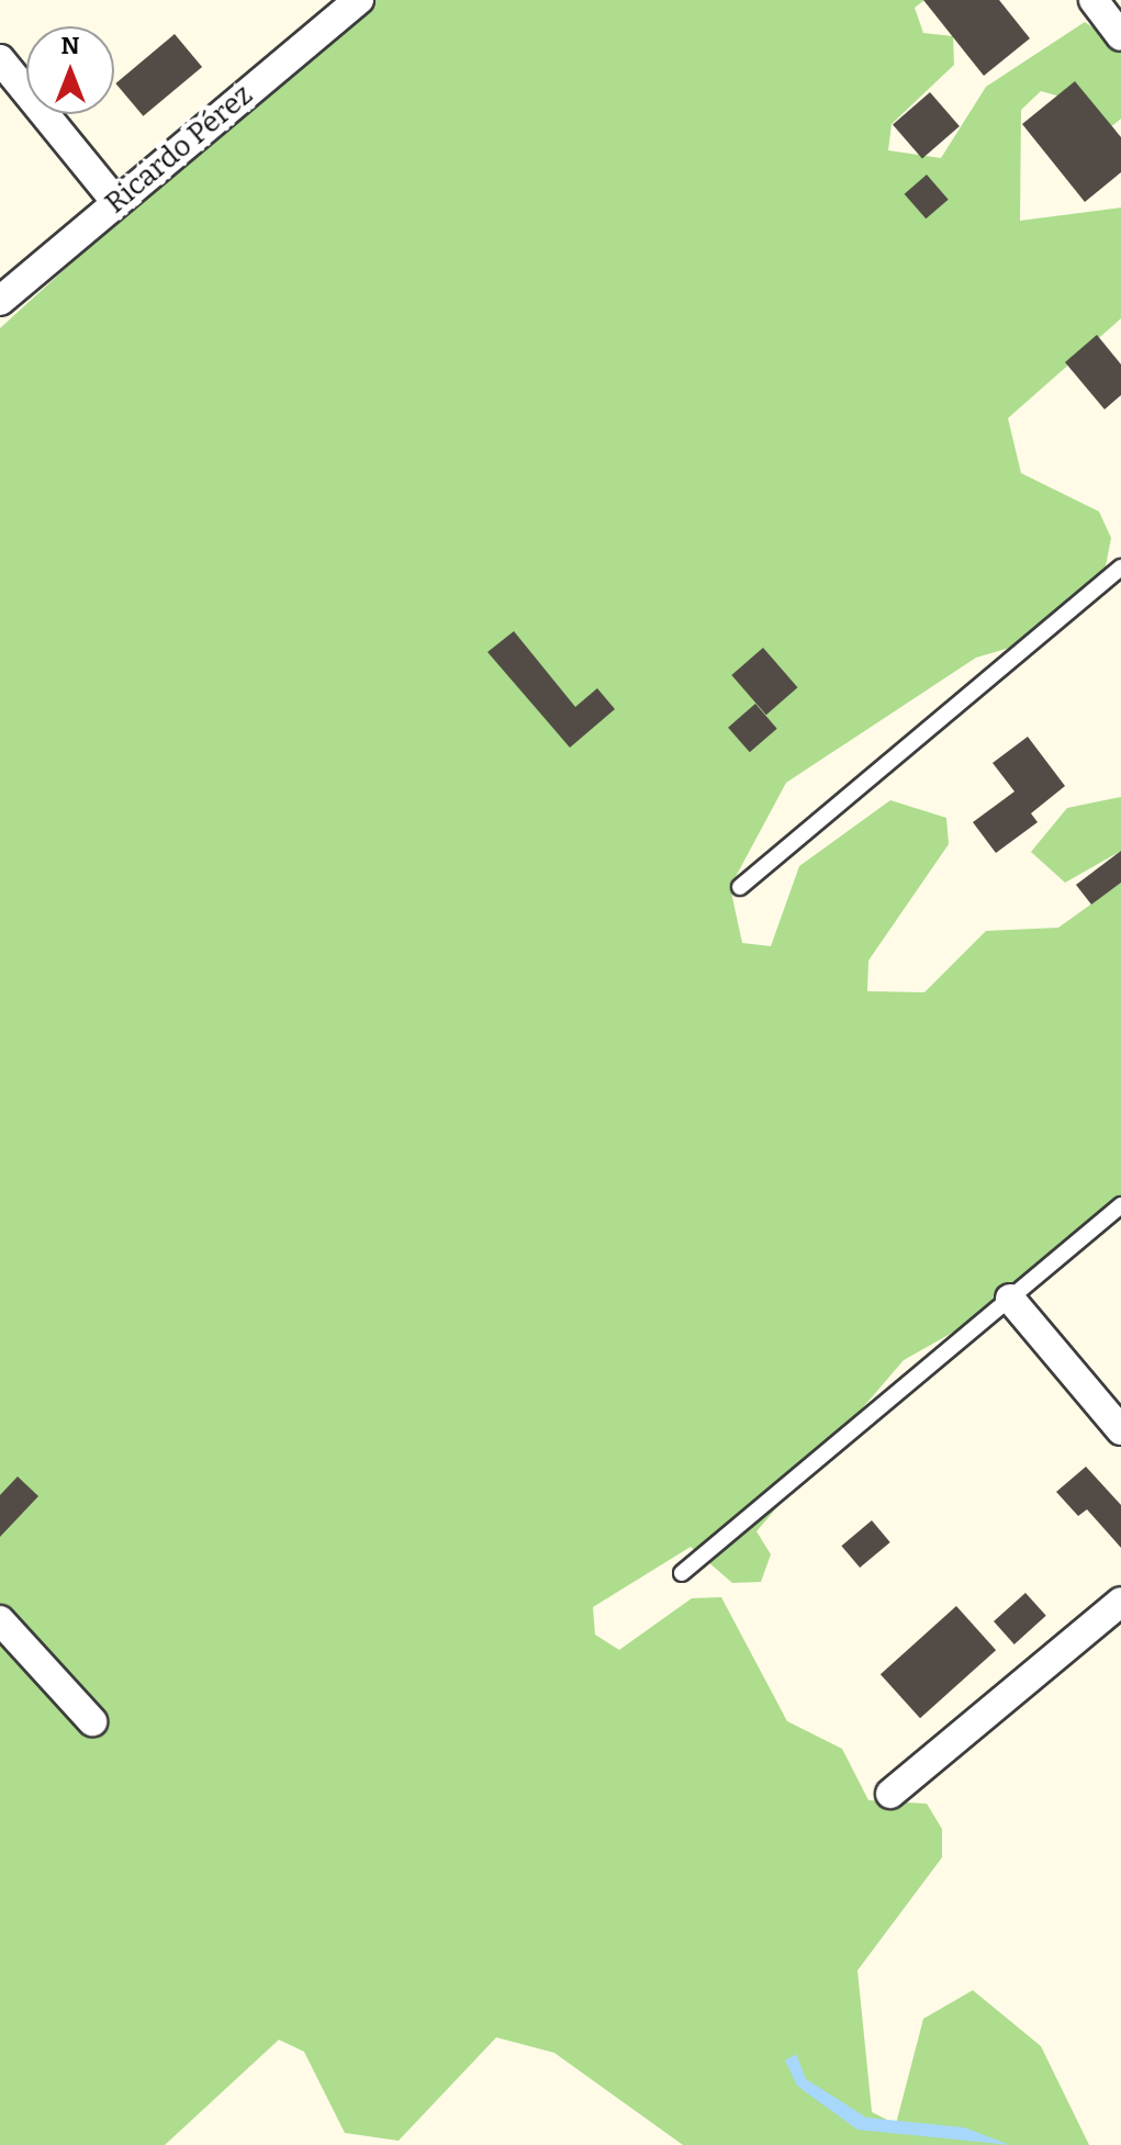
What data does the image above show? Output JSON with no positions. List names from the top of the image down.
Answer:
{
  "streets": {
    "street": ["Ricardo Pérez"]
  },
  "north": "top"
}
